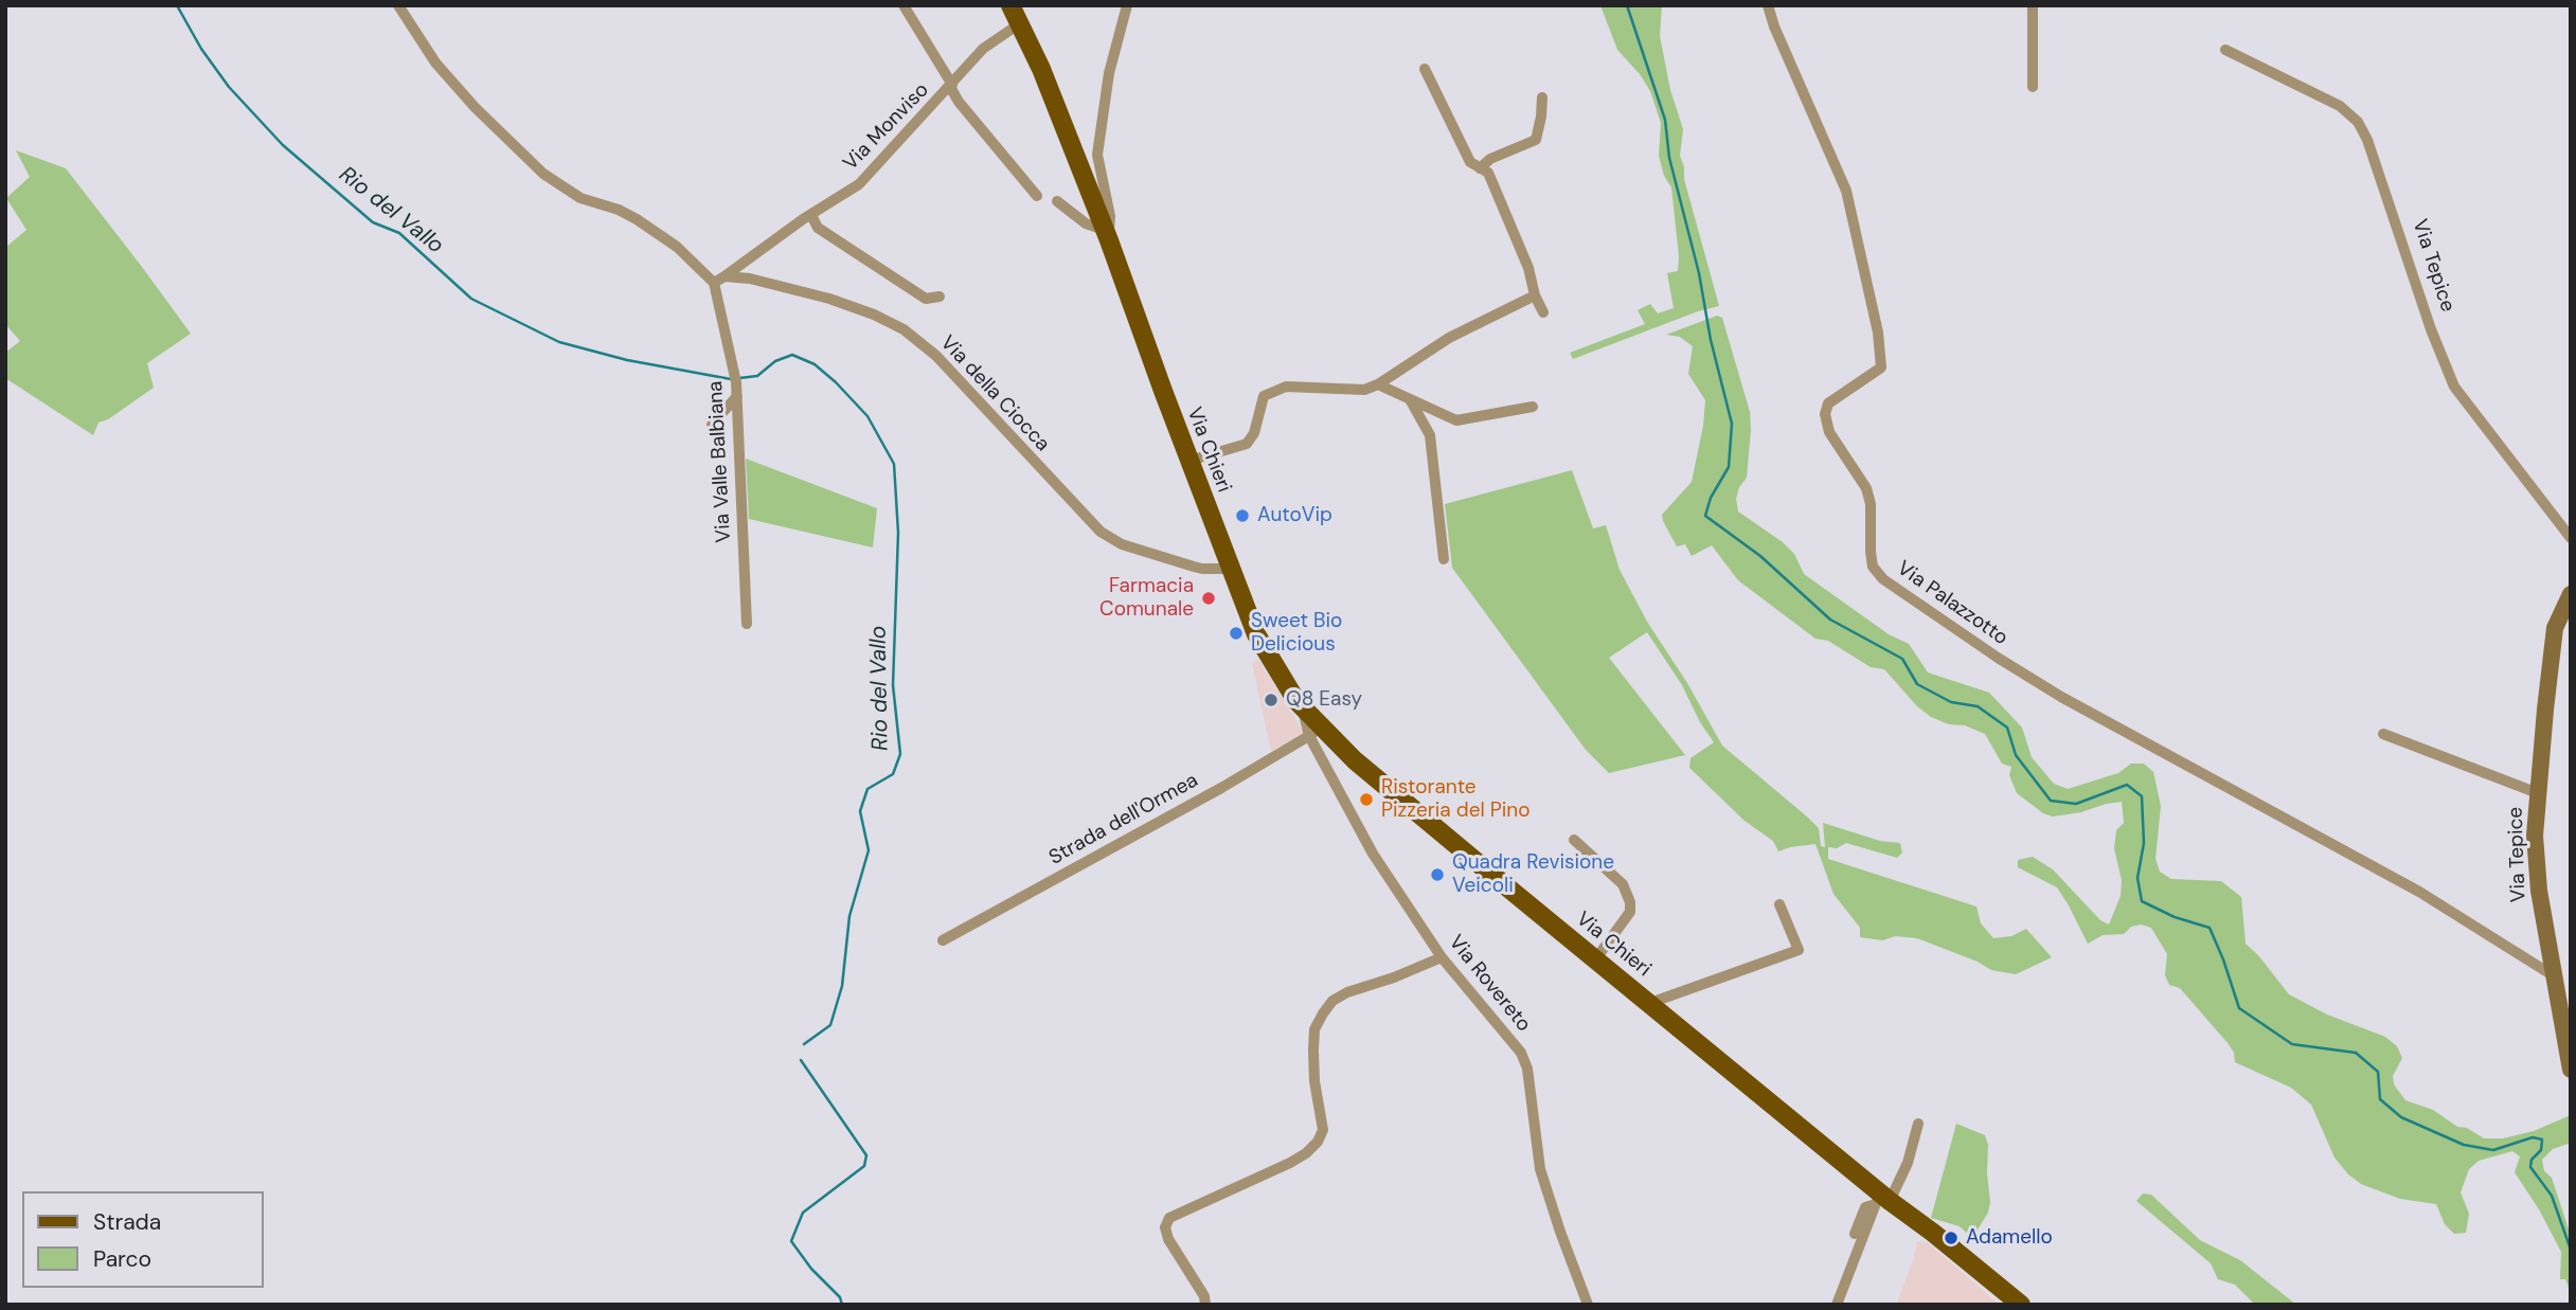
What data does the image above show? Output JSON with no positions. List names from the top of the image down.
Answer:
{
  "streets": {
    "main road": ["Via Chieri"],
    "street": [
      "Via Monviso",
      "Via Tepice",
      "Via della Ciocca",
      "Via Valle Balbiana",
      "Via Palazzotto",
      "Strada dell'Ormea",
      "Via Rovereto"
    ]
  },
  "crossings": [
    ["Via Monviso", "Via della Ciocca"],
    ["Via Monviso", "Via Chieri"],
    ["Via Monviso", "Via Valle Balbiana"],
    ["Via Tepice", "Via Palazzotto"],
    ["Via della Ciocca", "Via Chieri"],
    ["Via della Ciocca", "Via Valle Balbiana"],
    ["Via Chieri", "Strada dell'Ormea"],
    ["Via Chieri", "Via Rovereto"],
    ["Strada dell'Ormea", "Via Rovereto"]
  ],
  "water": ["Rio del Vallo"],
  "places": [
    "AutoVip",
    "Farmacia Comunale",
    "Sweet Bio Delicious",
    "Q8 Easy",
    "Ristorante Pizzeria del Pino",
    "Quadra Revisione Veicoli",
    "Adamello"
  ],
  "legend": ["Strada", "Parco"]
}
